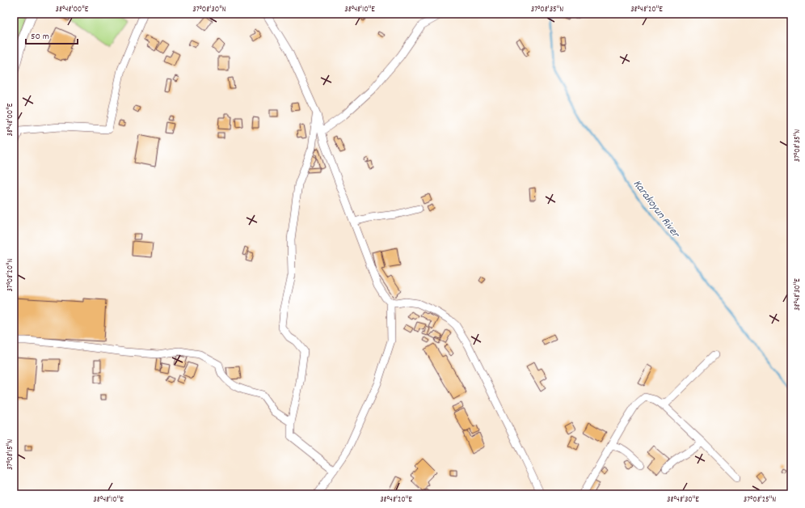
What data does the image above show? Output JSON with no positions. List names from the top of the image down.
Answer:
{
  "water": ["Karakoyun River"],
  "scale_bar": "50 m",
  "coordinates": [
    "38°48'00\"E",
    "37°08'30\"N",
    "38°48'10\"E",
    "37°08'35\"N",
    "38°48'20\"E",
    "37°08'20\"N",
    "38°48'30\"E",
    "37°08'15\"N",
    "37°08'25\"N"
  ]
}
